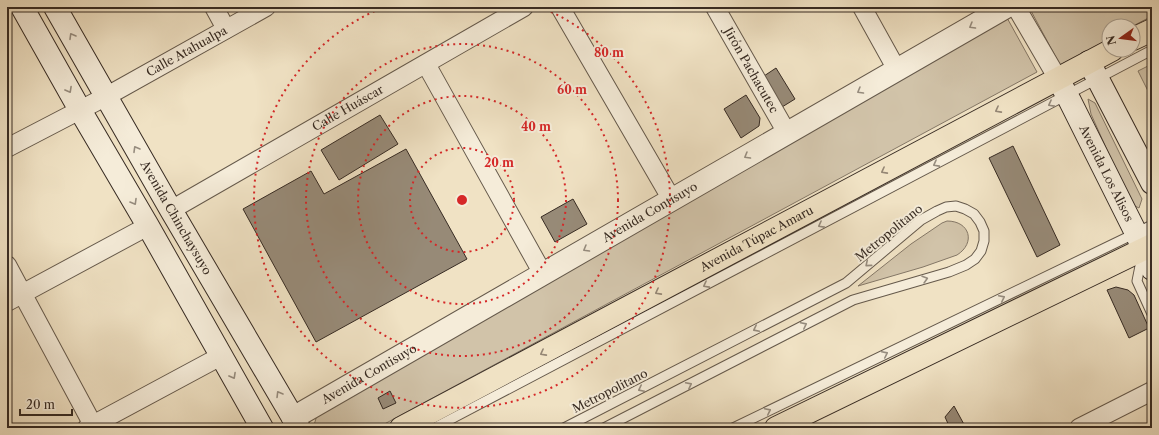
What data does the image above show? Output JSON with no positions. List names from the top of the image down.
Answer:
{
  "streets": {
    "main road": [
      "Avenida Los Alisos",
      "Avenida Contisuyo",
      "Avenida Chinchaysuyo",
      "Avenida Túpac Amaru"
    ],
    "street": ["Calle Atahualpa", "Jirón Pachacutec", "Calle Huáscar"],
    "lane": ["Metropolitano"]
  },
  "crossings": [
    ["Calle Atahualpa", "Avenida Chinchaysuyo"],
    ["Jirón Pachacutec", "Avenida Contisuyo"],
    ["Calle Huáscar", "Avenida Chinchaysuyo"],
    ["Avenida Los Alisos", "Avenida Túpac Amaru"],
    ["Avenida Contisuyo", "Avenida Chinchaysuyo"]
  ],
  "one_way": ["Avenida Contisuyo"],
  "scale_bar": "20 m",
  "north": "left",
  "rings": [
    "80 m",
    "60 m",
    "40 m",
    "20 m"
  ]
}
